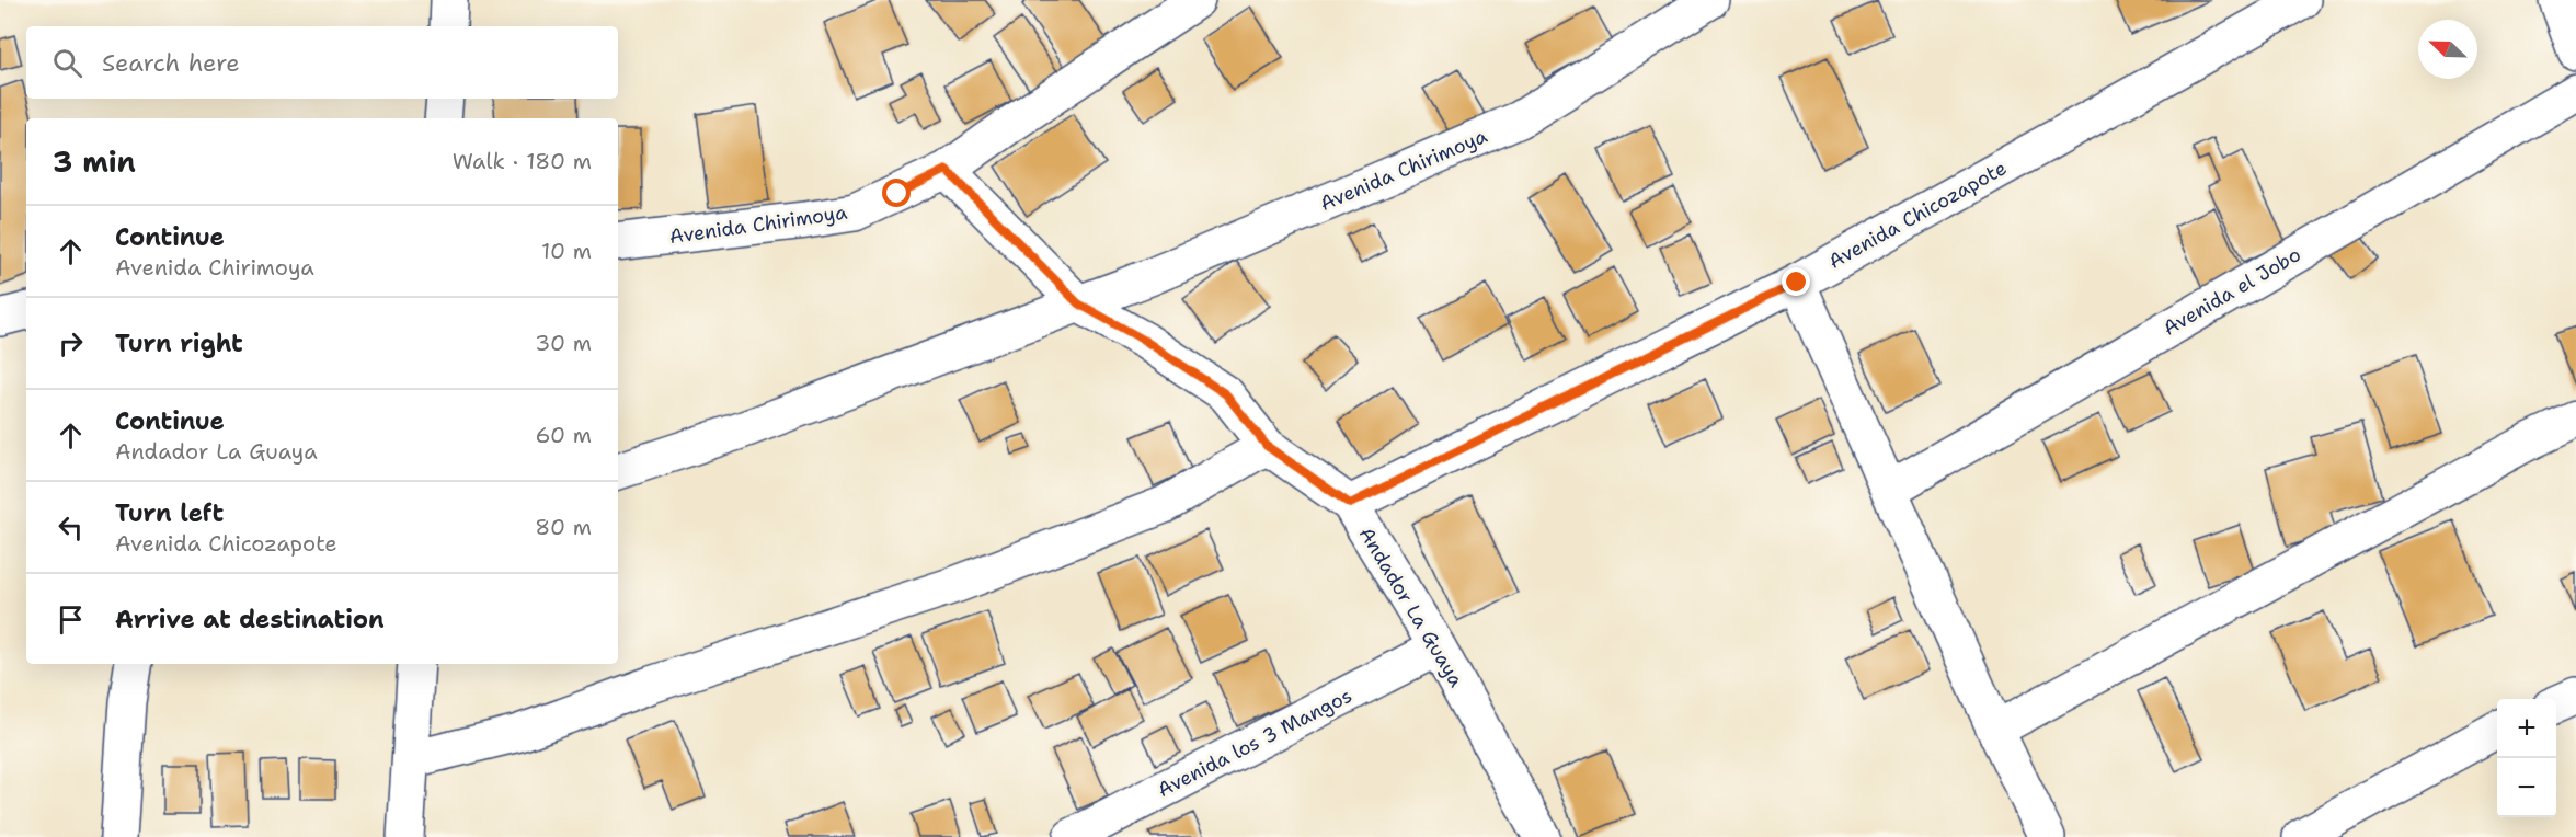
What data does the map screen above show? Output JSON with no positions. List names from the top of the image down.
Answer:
{
  "streets": {
    "street": [
      "Avenida Chirimoya",
      "Avenida Chicozapote",
      "Avenida el Jobo",
      "Andador La Guaya",
      "Avenida los 3 Mangos"
    ]
  },
  "crossings": [
    ["Avenida Chirimoya", "Andador La Guaya"],
    ["Avenida Chicozapote", "Andador La Guaya"],
    ["Andador La Guaya", "Avenida los 3 Mangos"]
  ],
  "north": "top left",
  "page": {
    "search": "Search here",
    "heading": ["3 min", "Walk · 180 m"],
    "list": [
      ["Continue", "Avenida Chirimoya", "10 m"],
      ["Turn right", "30 m"],
      ["Continue", "Andador La Guaya", "60 m"],
      ["Turn left", "Avenida Chicozapote", "80 m"],
      "Arrive at destination"
    ],
    "map_buttons": ["+", "−"]
  }
}
